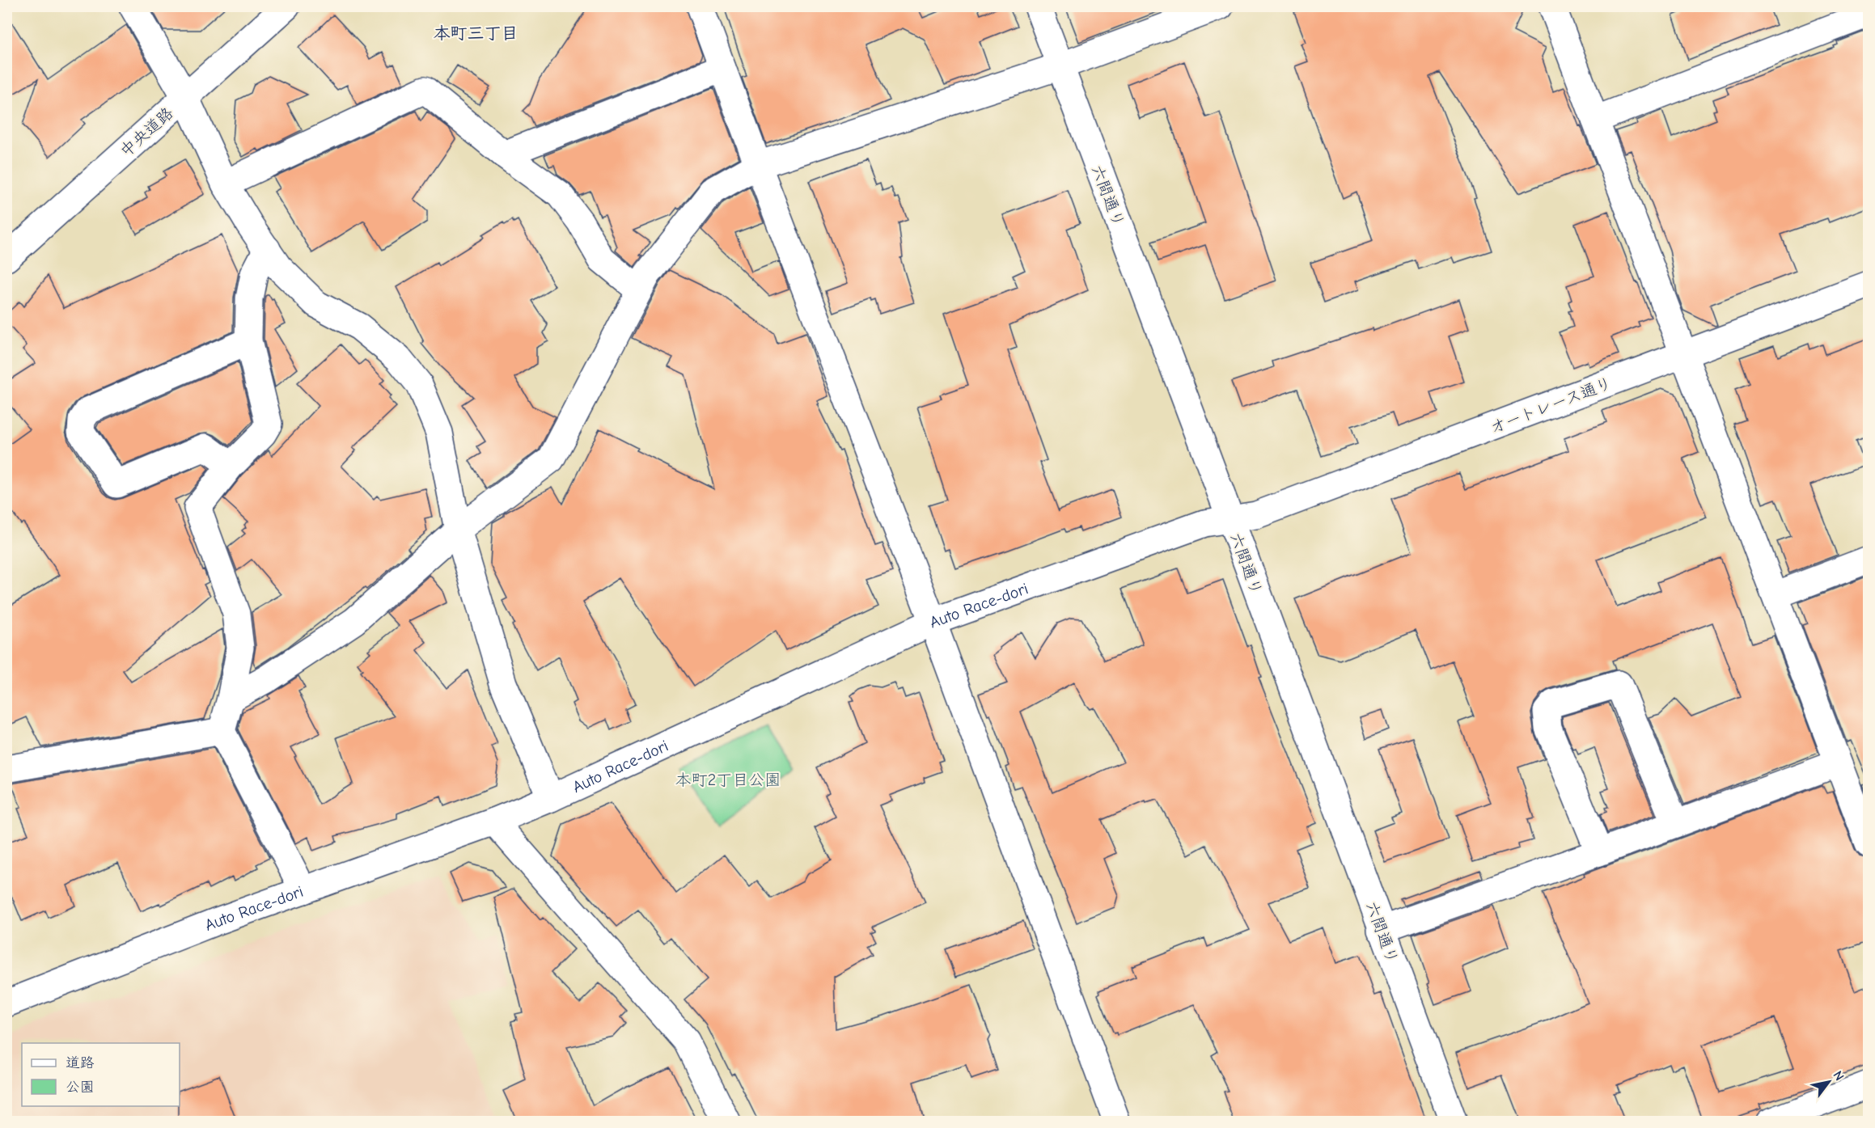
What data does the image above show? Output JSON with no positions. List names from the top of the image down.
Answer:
{
  "streets": {
    "street": [
      "中央道路",
      "六間通り",
      "オートレース通り",
      "Auto Race-dori"
    ]
  },
  "crossings": [
    ["六間通り", "オートレース通り"],
    ["六間通り", "Auto Race-dori"],
    ["オートレース通り", "Auto Race-dori"]
  ],
  "districts": ["本町三丁目"],
  "parks": ["本町2丁目公園"],
  "legend": ["道路", "公園"],
  "north": "top right"
}
